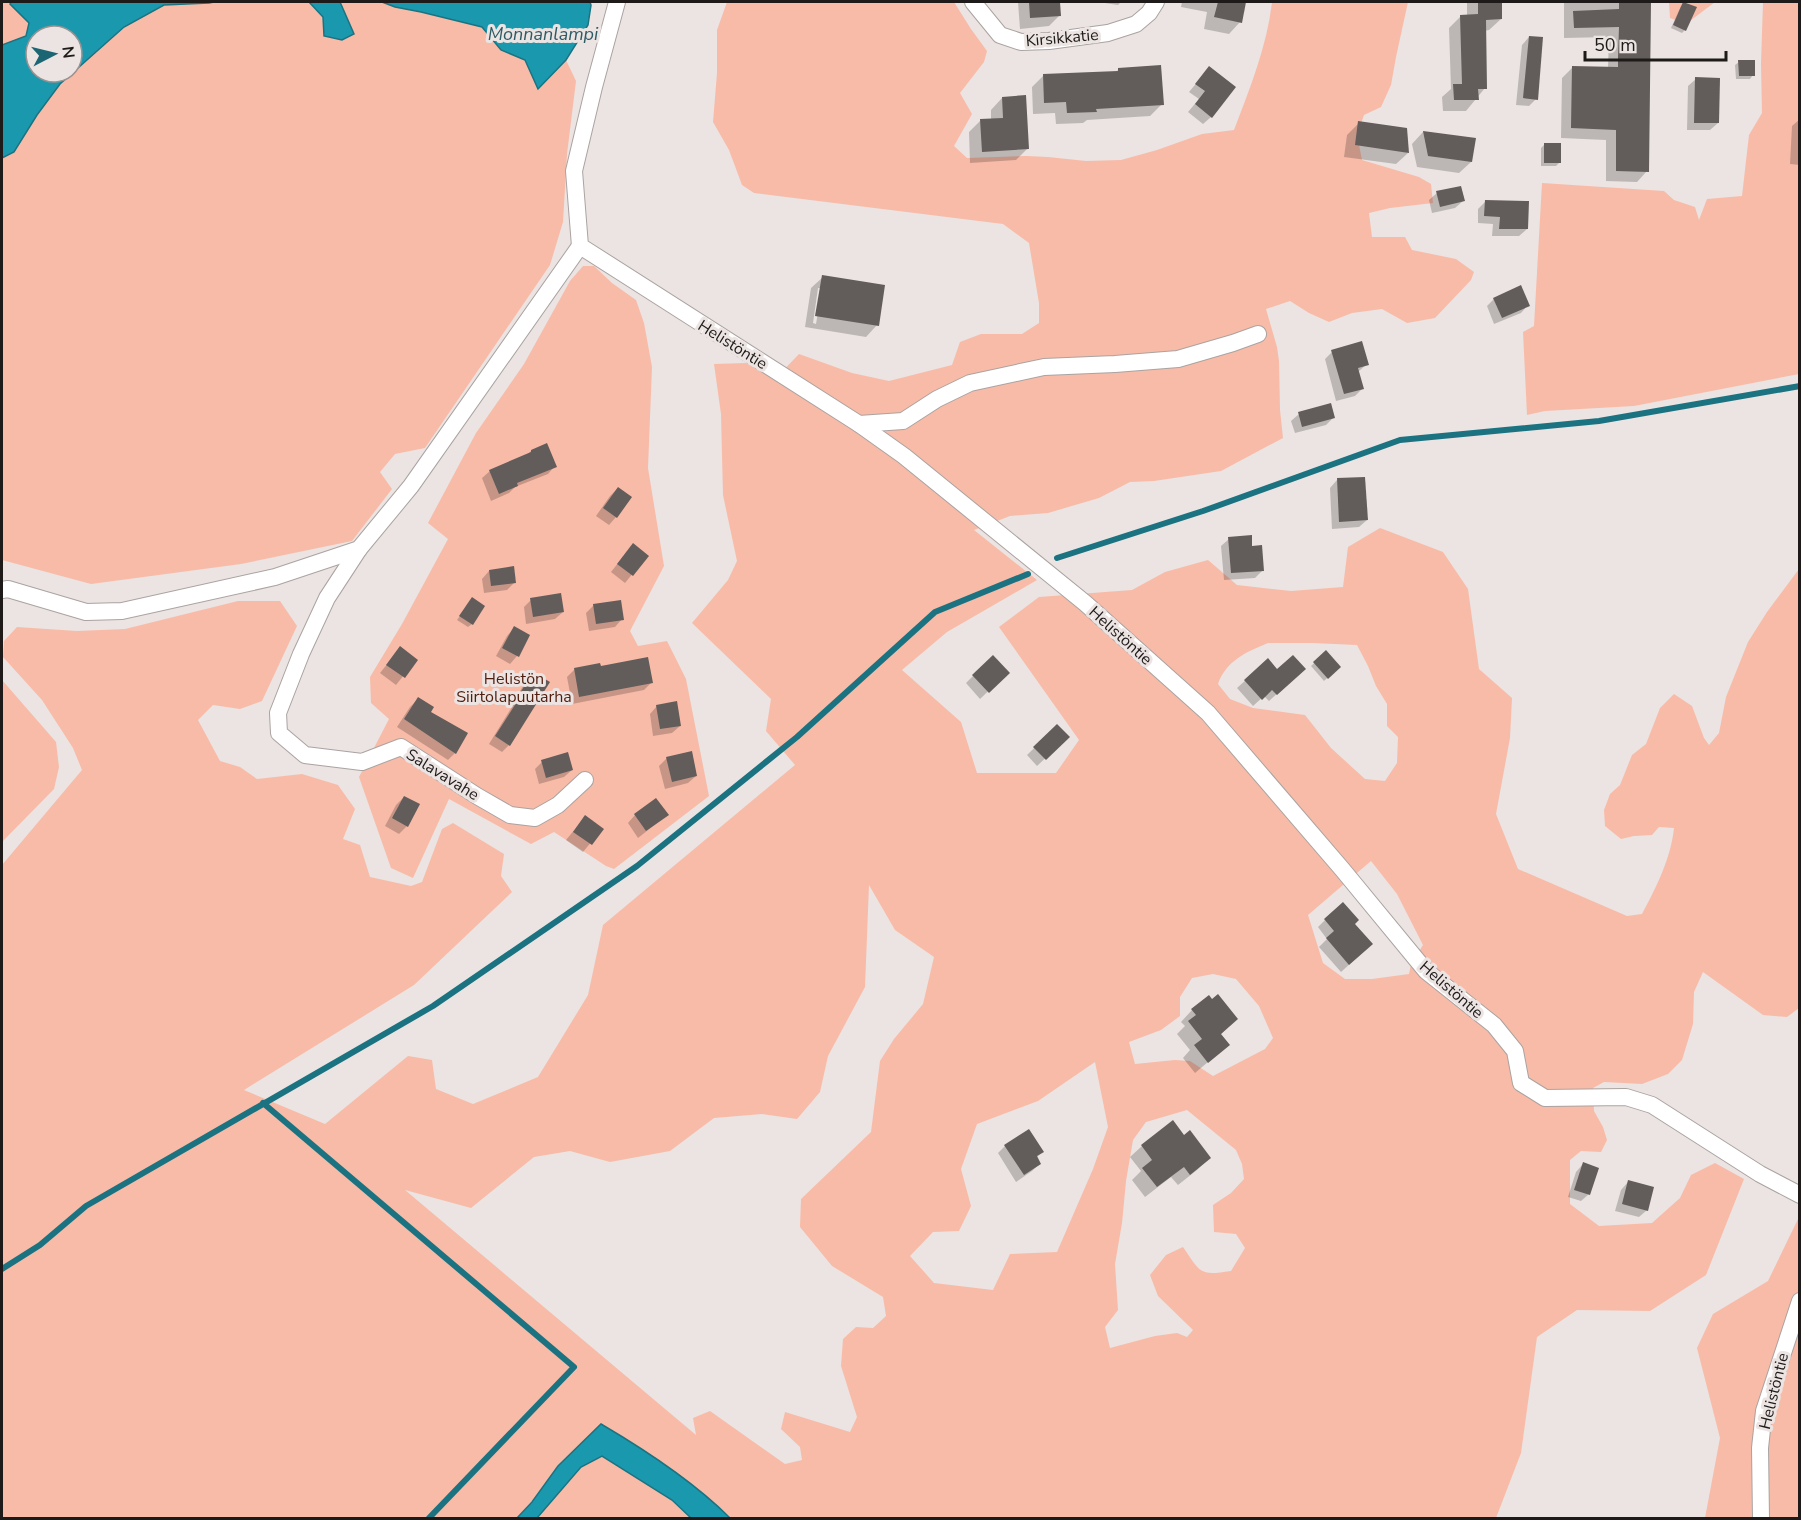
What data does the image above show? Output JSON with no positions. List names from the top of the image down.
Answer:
{
  "streets": {
    "street": ["Kirsikkatie", "Helistöntie", "Salavavahe"]
  },
  "water": ["Monnanlampi"],
  "parks": ["Helistön Siirtolapuutarha"],
  "scale_bar": "50 m",
  "north": "right"
}
